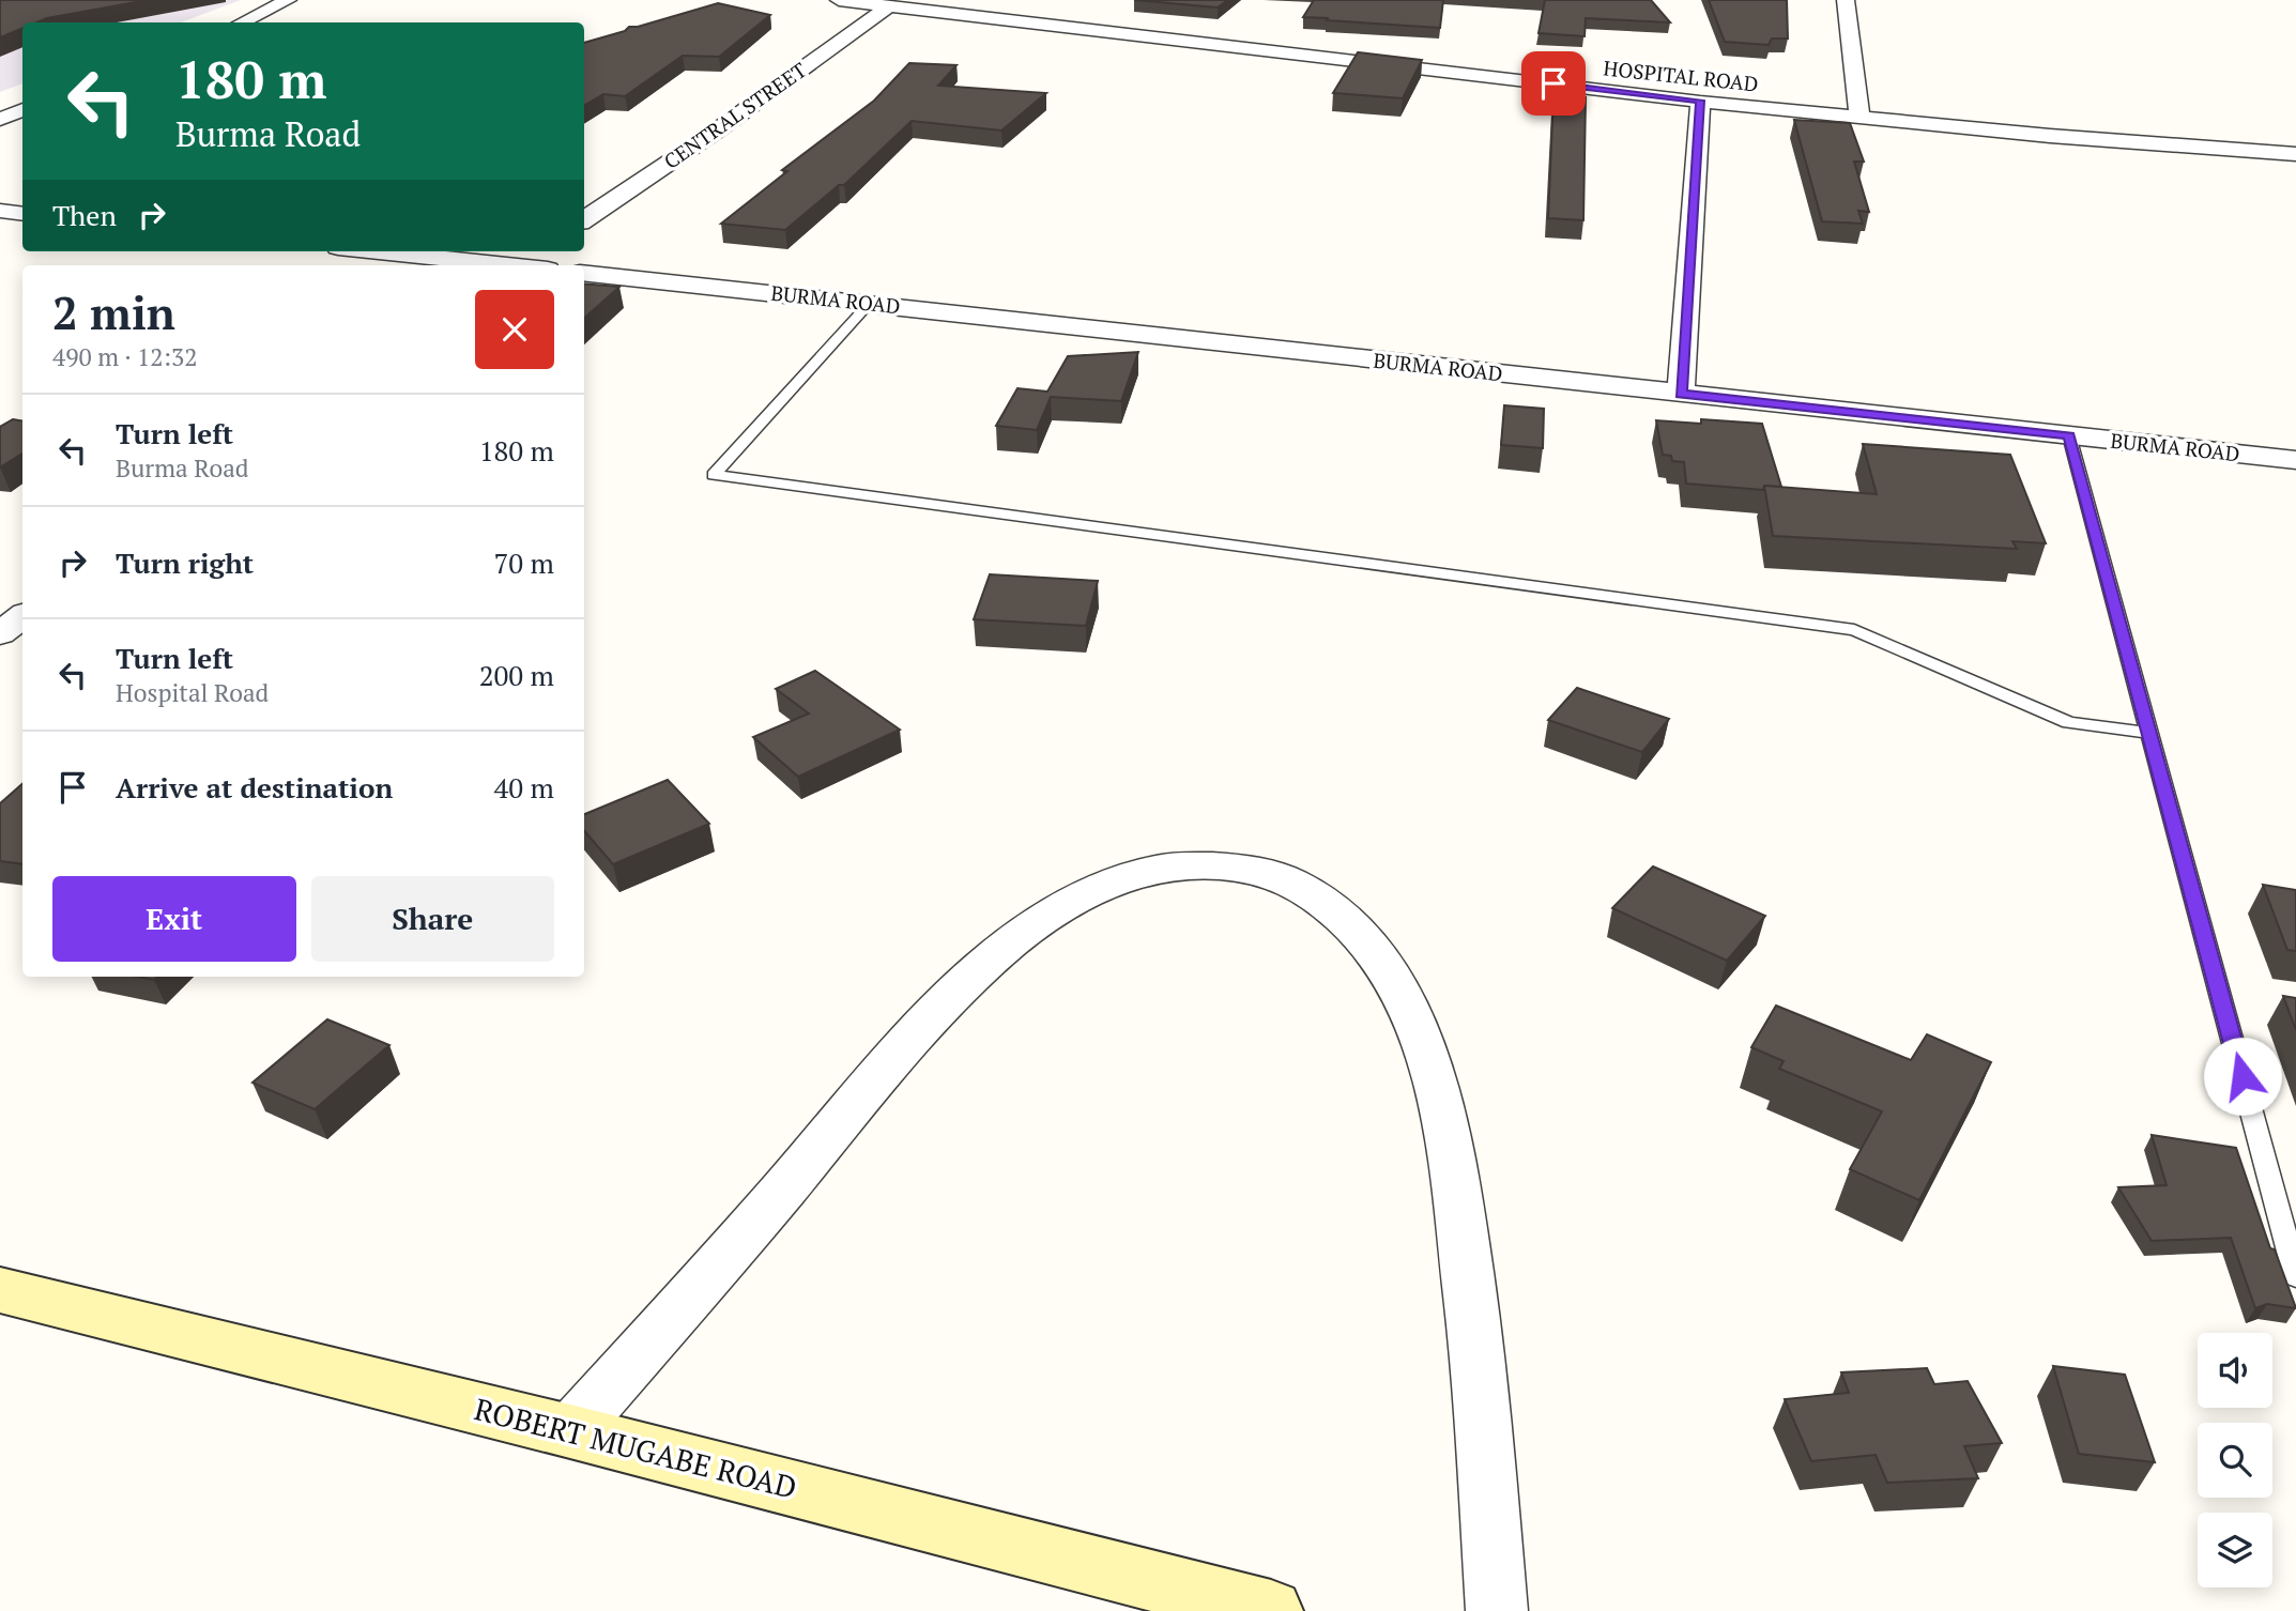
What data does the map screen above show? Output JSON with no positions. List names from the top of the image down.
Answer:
{
  "streets": {
    "main road": ["ROBERT MUGABE ROAD"],
    "street": ["HOSPITAL ROAD", "CENTRAL STREET", "BURMA ROAD"]
  },
  "crossings": [
    ["HOSPITAL ROAD", "CENTRAL STREET"]
  ],
  "page": {
    "turn": ["180 m", "Burma Road"],
    "then": "Then",
    "heading": ["2 min", "490 m · 12:32"],
    "list": [
      {
        "name": "Turn left",
        "note": "Burma Road",
        "value": "180 m"
      },
      {
        "name": "Turn right",
        "value": "70 m"
      },
      {
        "name": "Turn left",
        "note": "Hospital Road",
        "value": "200 m"
      },
      {
        "name": "Arrive at destination",
        "value": "40 m"
      }
    ],
    "buttons": ["Exit", "Share"]
  }
}
